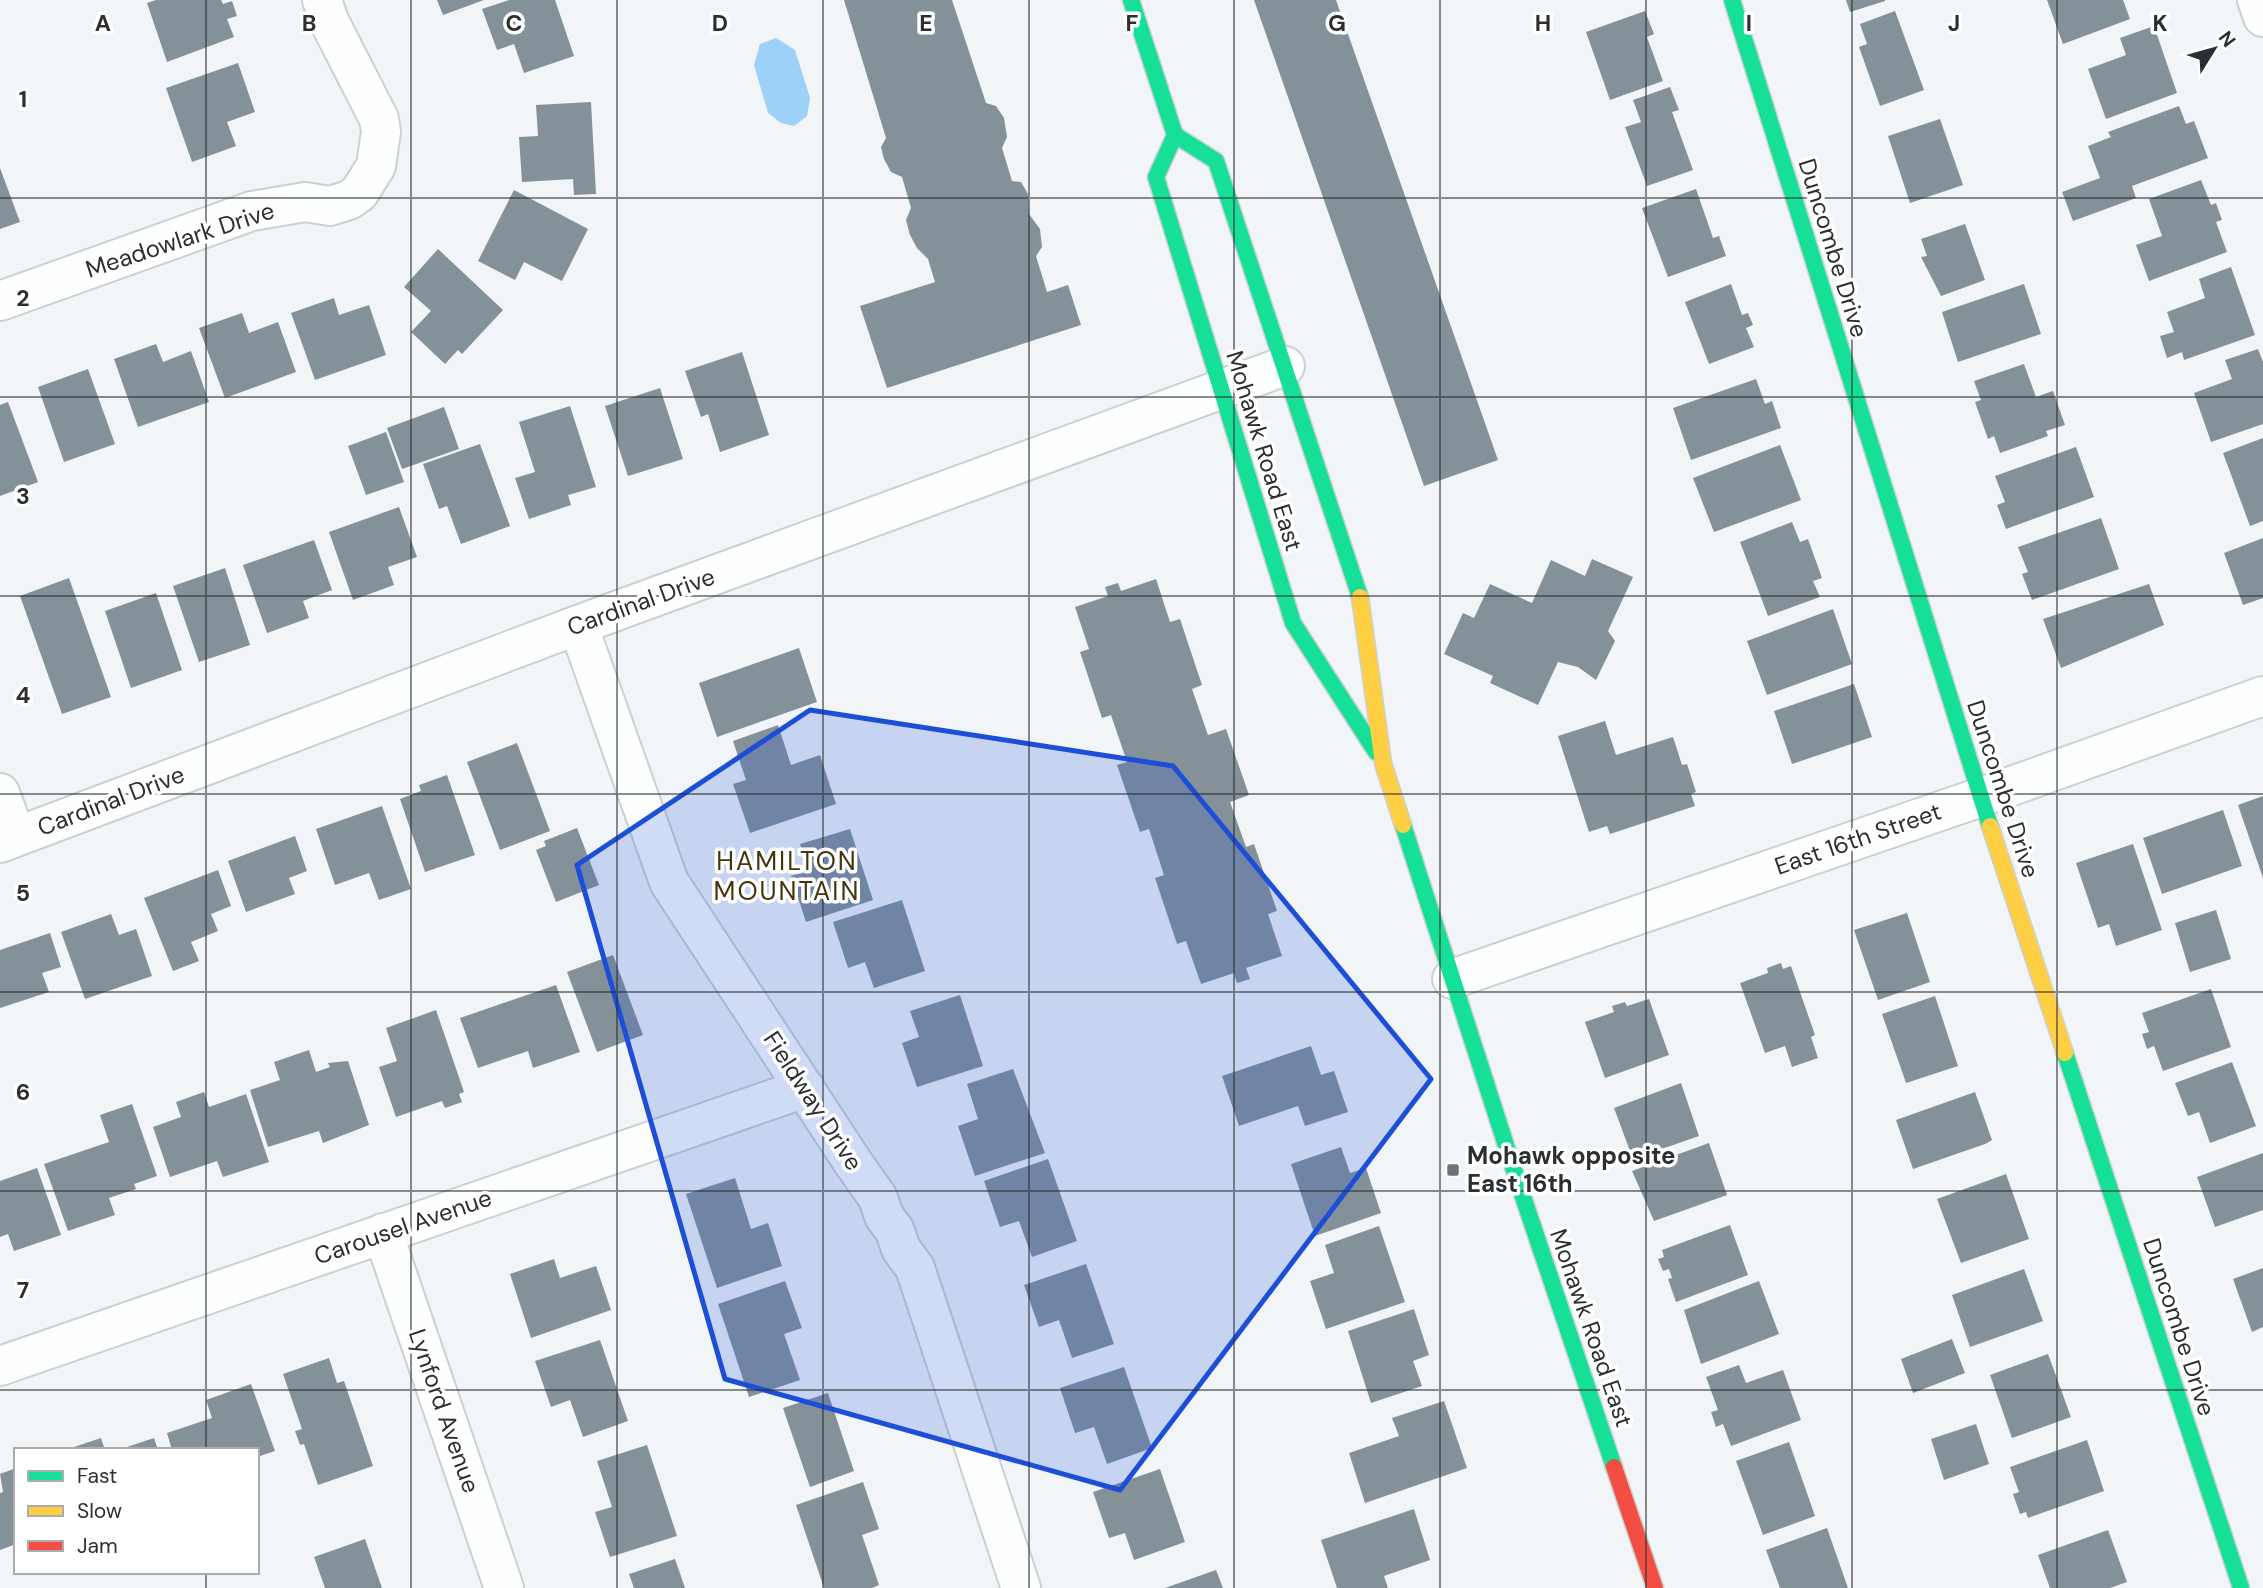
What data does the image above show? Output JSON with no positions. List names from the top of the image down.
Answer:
{
  "streets": {
    "main road": ["Duncombe Drive", "Mohawk Road East"],
    "street": [
      "Meadowlark Drive",
      "Cardinal Drive",
      "East 16th Street",
      "Fieldway Drive",
      "Carousel Avenue",
      "Lynford Avenue"
    ]
  },
  "crossings": [
    ["Duncombe Drive", "East 16th Street"],
    ["Mohawk Road East", "Cardinal Drive"],
    ["Mohawk Road East", "East 16th Street"],
    ["Cardinal Drive", "Fieldway Drive"],
    ["Fieldway Drive", "Carousel Avenue"],
    ["Carousel Avenue", "Lynford Avenue"]
  ],
  "districts": ["HAMILTON MOUNTAIN"],
  "places": {
    "transit": ["Mohawk opposite East 16th"]
  },
  "legend": ["Fast", "Slow", "Jam"],
  "north": "top right",
  "grid": {
    "columns": [
      "A",
      "B",
      "C",
      "D",
      "E",
      "F",
      "G",
      "H",
      "I",
      "J",
      "K"
    ],
    "rows": [
      "1",
      "2",
      "3",
      "4",
      "5",
      "6",
      "7"
    ]
  }
}
